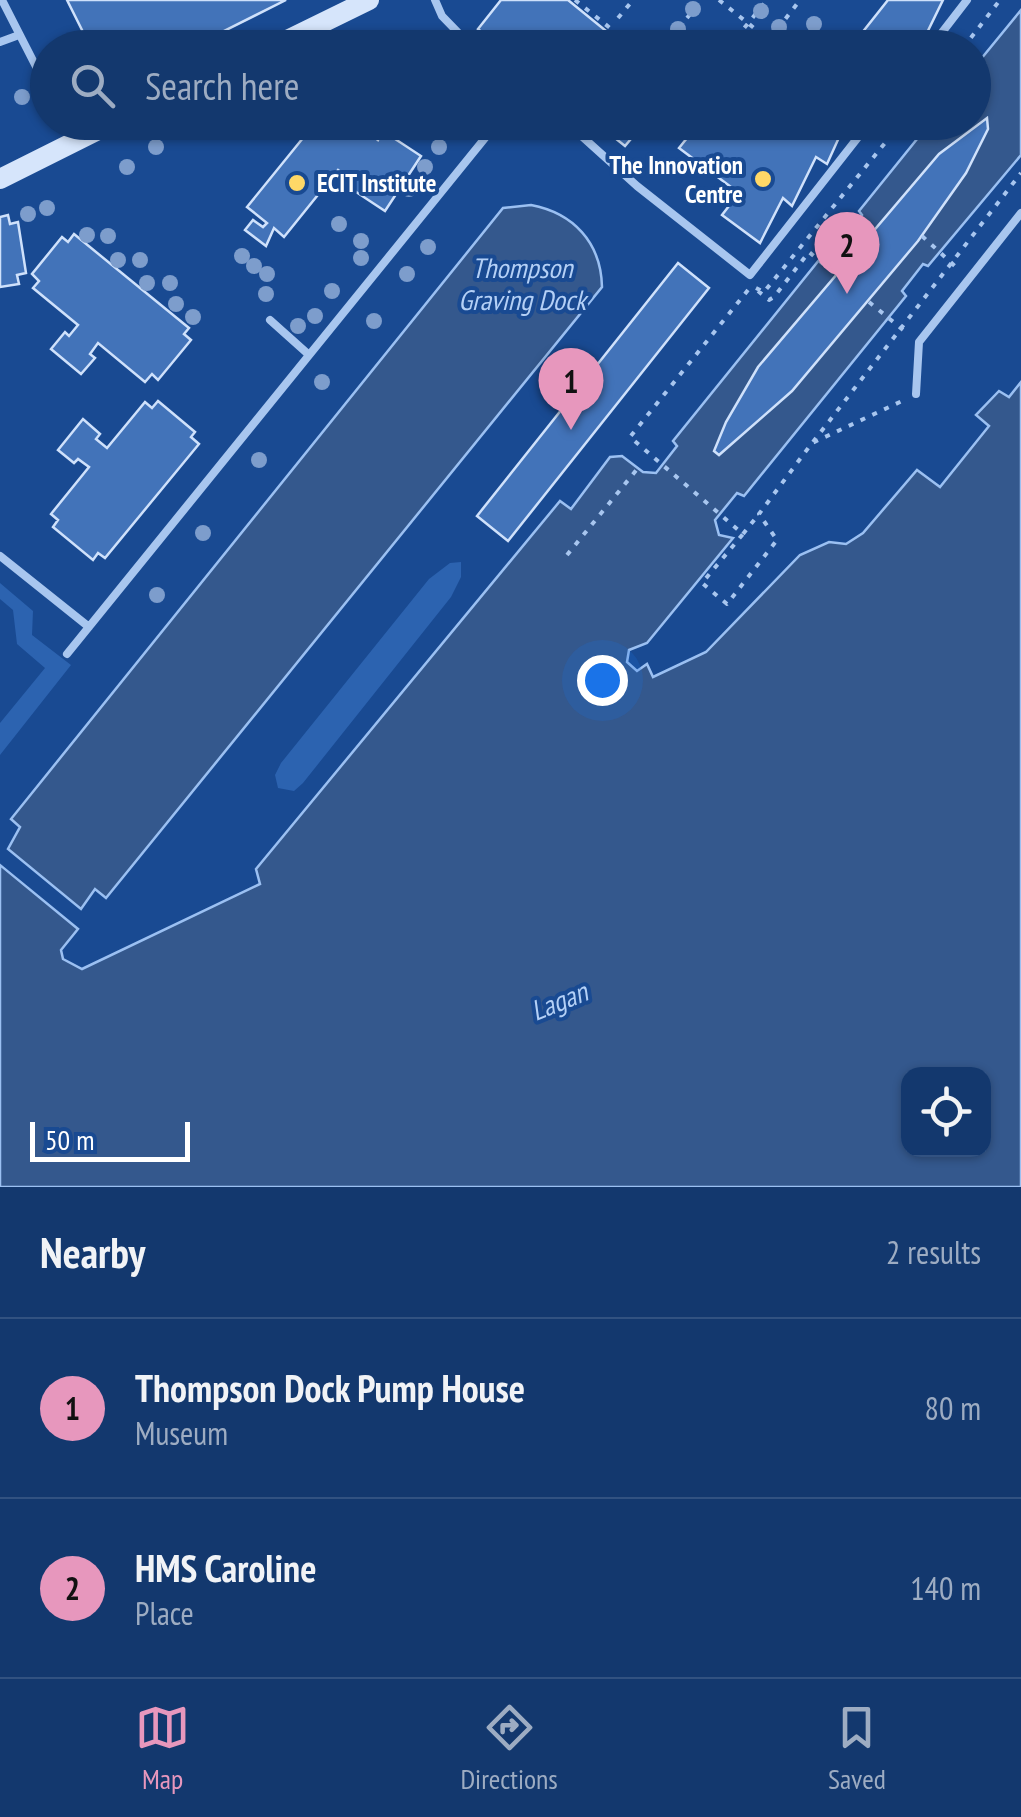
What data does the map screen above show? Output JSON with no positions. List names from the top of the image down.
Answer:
{
  "water": ["Thompson Graving Dock", "Lagan"],
  "places": ["The Innovation Centre", "ECIT Institute"],
  "scale_bar": "50 m",
  "page": {
    "search": "Search here",
    "pins": ["2", "1"],
    "scale": "50 m",
    "heading": ["Nearby", "2 results"],
    "list": [
      {
        "mark": "1",
        "name": "Thompson Dock Pump House",
        "note": "Museum",
        "value": "80 m"
      },
      {
        "mark": "2",
        "name": "HMS Caroline",
        "note": "Place",
        "value": "140 m"
      }
    ],
    "nav": ["Map", "Directions", "Saved"]
  }
}
